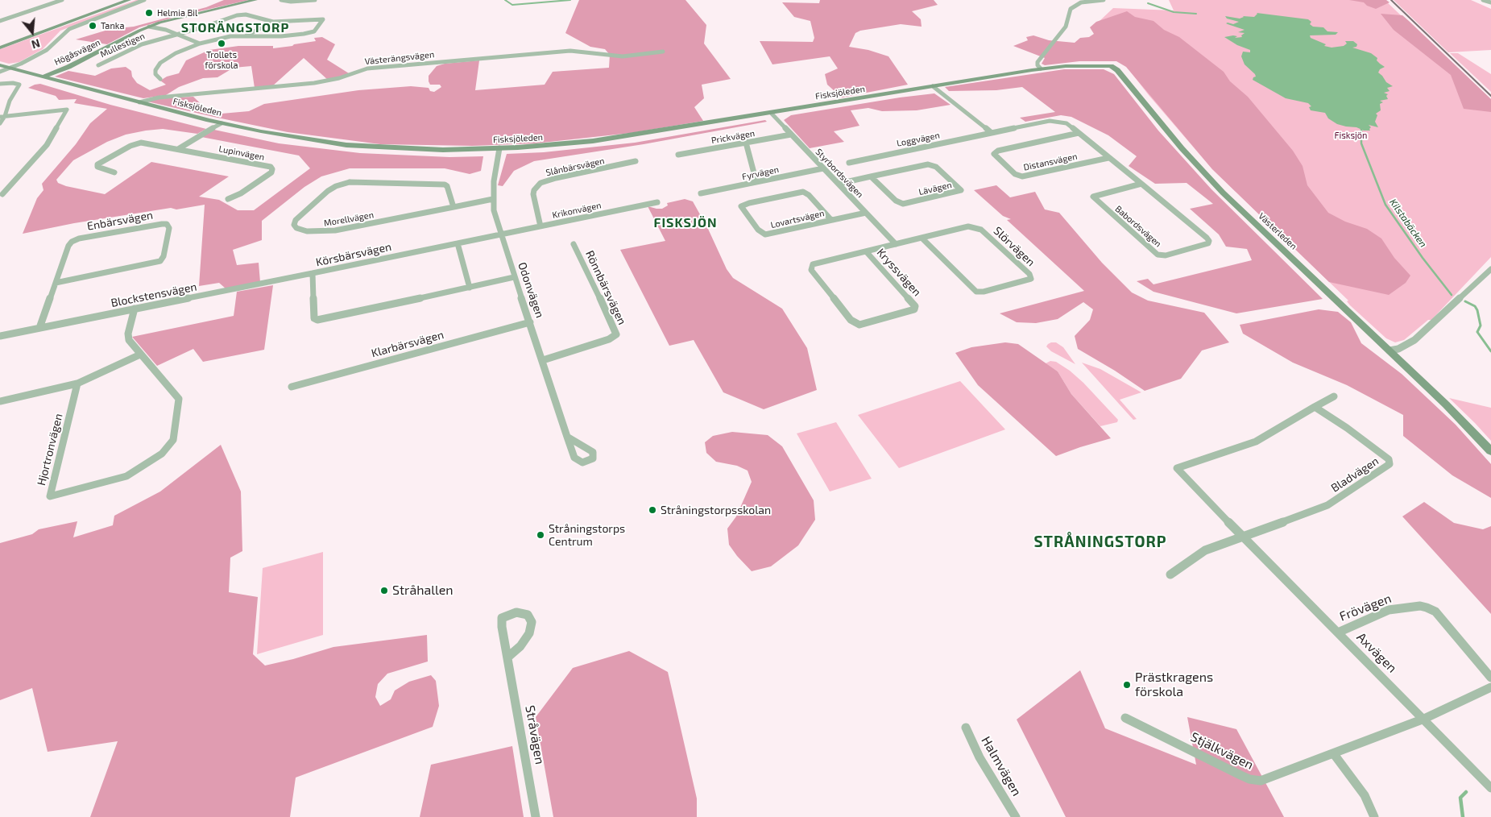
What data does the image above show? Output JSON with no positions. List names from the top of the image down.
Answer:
{
  "streets": {
    "street": [
      "Mullestigen",
      "Högåsvägen",
      "Västerängsvägen",
      "Fisksjöleden",
      "Prickvägen",
      "Loggvägen",
      "Lupinvägen",
      "Distansvägen",
      "Slånbärsvägen",
      "Fyrvägen",
      "Styrbordsvägen",
      "Lävägen",
      "Krikonvägen",
      "Morellvägen",
      "Lovartsvägen",
      "Enbärsvägen",
      "Babordsvägen",
      "Västerleden",
      "Slörvägen",
      "Körsbärsvägen",
      "Kryssvägen",
      "Rönnbärsvägen",
      "Odonvägen",
      "Blockstensvägen",
      "Klarbärsvägen",
      "Hjortronvägen",
      "Bladvägen",
      "Frövägen",
      "Axvägen",
      "Stråvägen",
      "Stjälkvägen",
      "Halmvägen"
    ]
  },
  "crossings": [
    ["Högåsvägen", "Fisksjöleden"],
    ["Västerängsvägen", "Fisksjöleden"],
    ["Fisksjöleden", "Lupinvägen"],
    ["Fisksjöleden", "Styrbordsvägen"],
    ["Fisksjöleden", "Västerleden"],
    ["Fisksjöleden", "Odonvägen"],
    ["Prickvägen", "Styrbordsvägen"],
    ["Loggvägen", "Babordsvägen"],
    ["Distansvägen", "Babordsvägen"],
    ["Slånbärsvägen", "Krikonvägen"],
    ["Fyrvägen", "Styrbordsvägen"],
    ["Styrbordsvägen", "Lävägen"],
    ["Styrbordsvägen", "Lovartsvägen"],
    ["Styrbordsvägen", "Slörvägen"],
    ["Styrbordsvägen", "Kryssvägen"],
    ["Krikonvägen", "Körsbärsvägen"],
    ["Krikonvägen", "Odonvägen"],
    ["Morellvägen", "Odonvägen"],
    ["Enbärsvägen", "Blockstensvägen"],
    ["Slörvägen", "Kryssvägen"],
    ["Körsbärsvägen", "Odonvägen"],
    ["Körsbärsvägen", "Blockstensvägen"],
    ["Rönnbärsvägen", "Odonvägen"],
    ["Odonvägen", "Klarbärsvägen"],
    ["Blockstensvägen", "Hjortronvägen"],
    ["Bladvägen", "Axvägen"],
    ["Frövägen", "Axvägen"],
    ["Axvägen", "Stjälkvägen"]
  ],
  "districts": ["STORÄNGSTORP", "FISKSJÖN", "STRÅNINGSTORP"],
  "water": ["Kilstabäcken"],
  "parks": ["Fisksjön"],
  "places": [
    "Helmia Bil",
    "Tanka",
    "Trollets förskola",
    "Stråningstorpsskolan",
    "Stråningstorps Centrum",
    "Stråhallen",
    "Prästkragens förskola"
  ],
  "north": "bottom"
}
